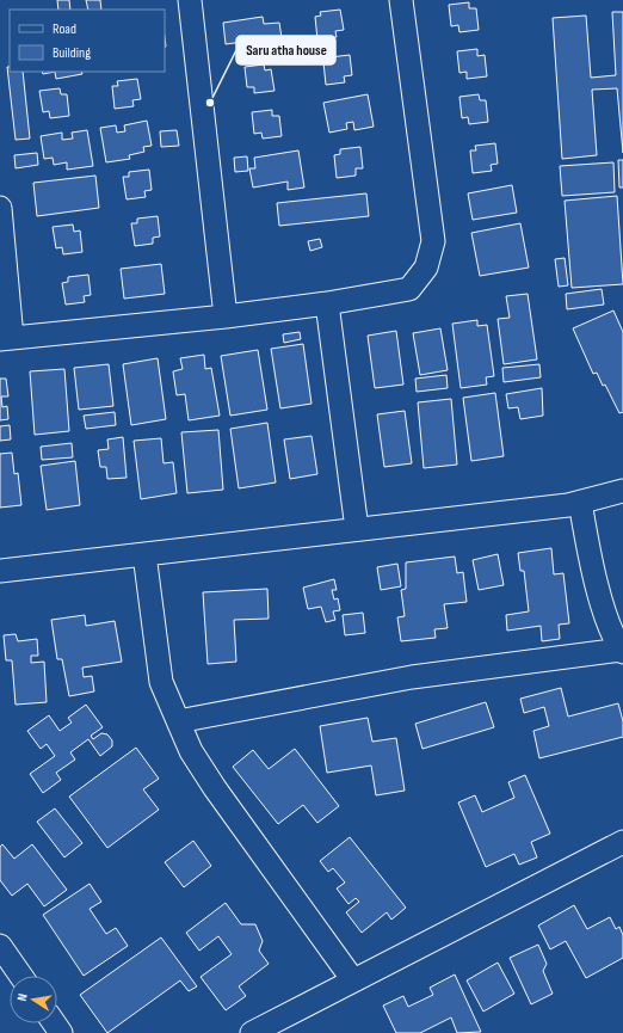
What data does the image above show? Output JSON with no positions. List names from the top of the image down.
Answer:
{
  "places": ["Saru atha house"],
  "legend": ["Road", "Building"],
  "north": "left"
}
